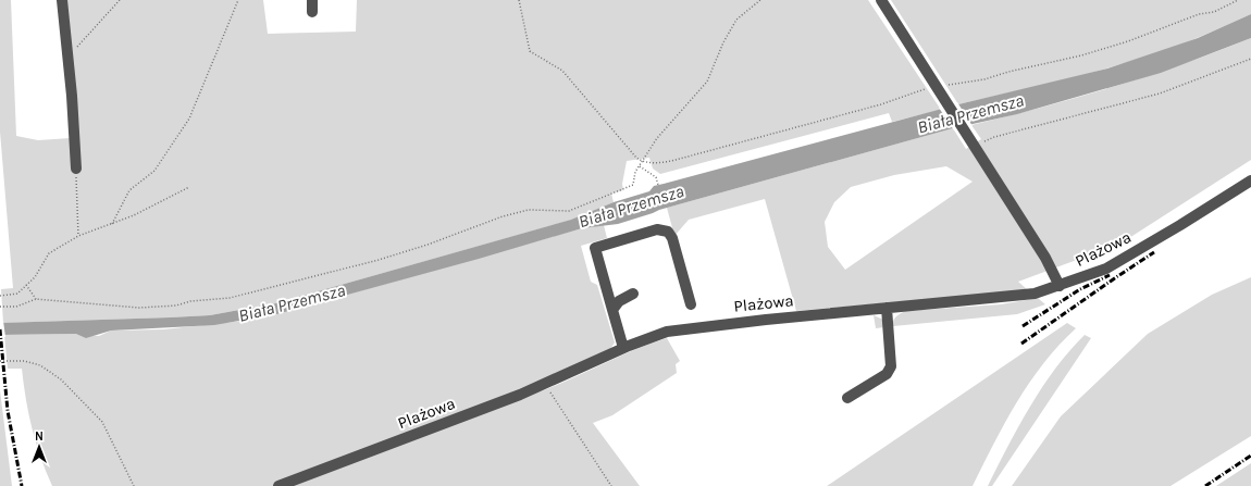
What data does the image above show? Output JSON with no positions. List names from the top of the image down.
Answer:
{
  "streets": {
    "street": ["Plażowa"]
  },
  "water": ["Biała Przemsza"],
  "north": "top"
}
